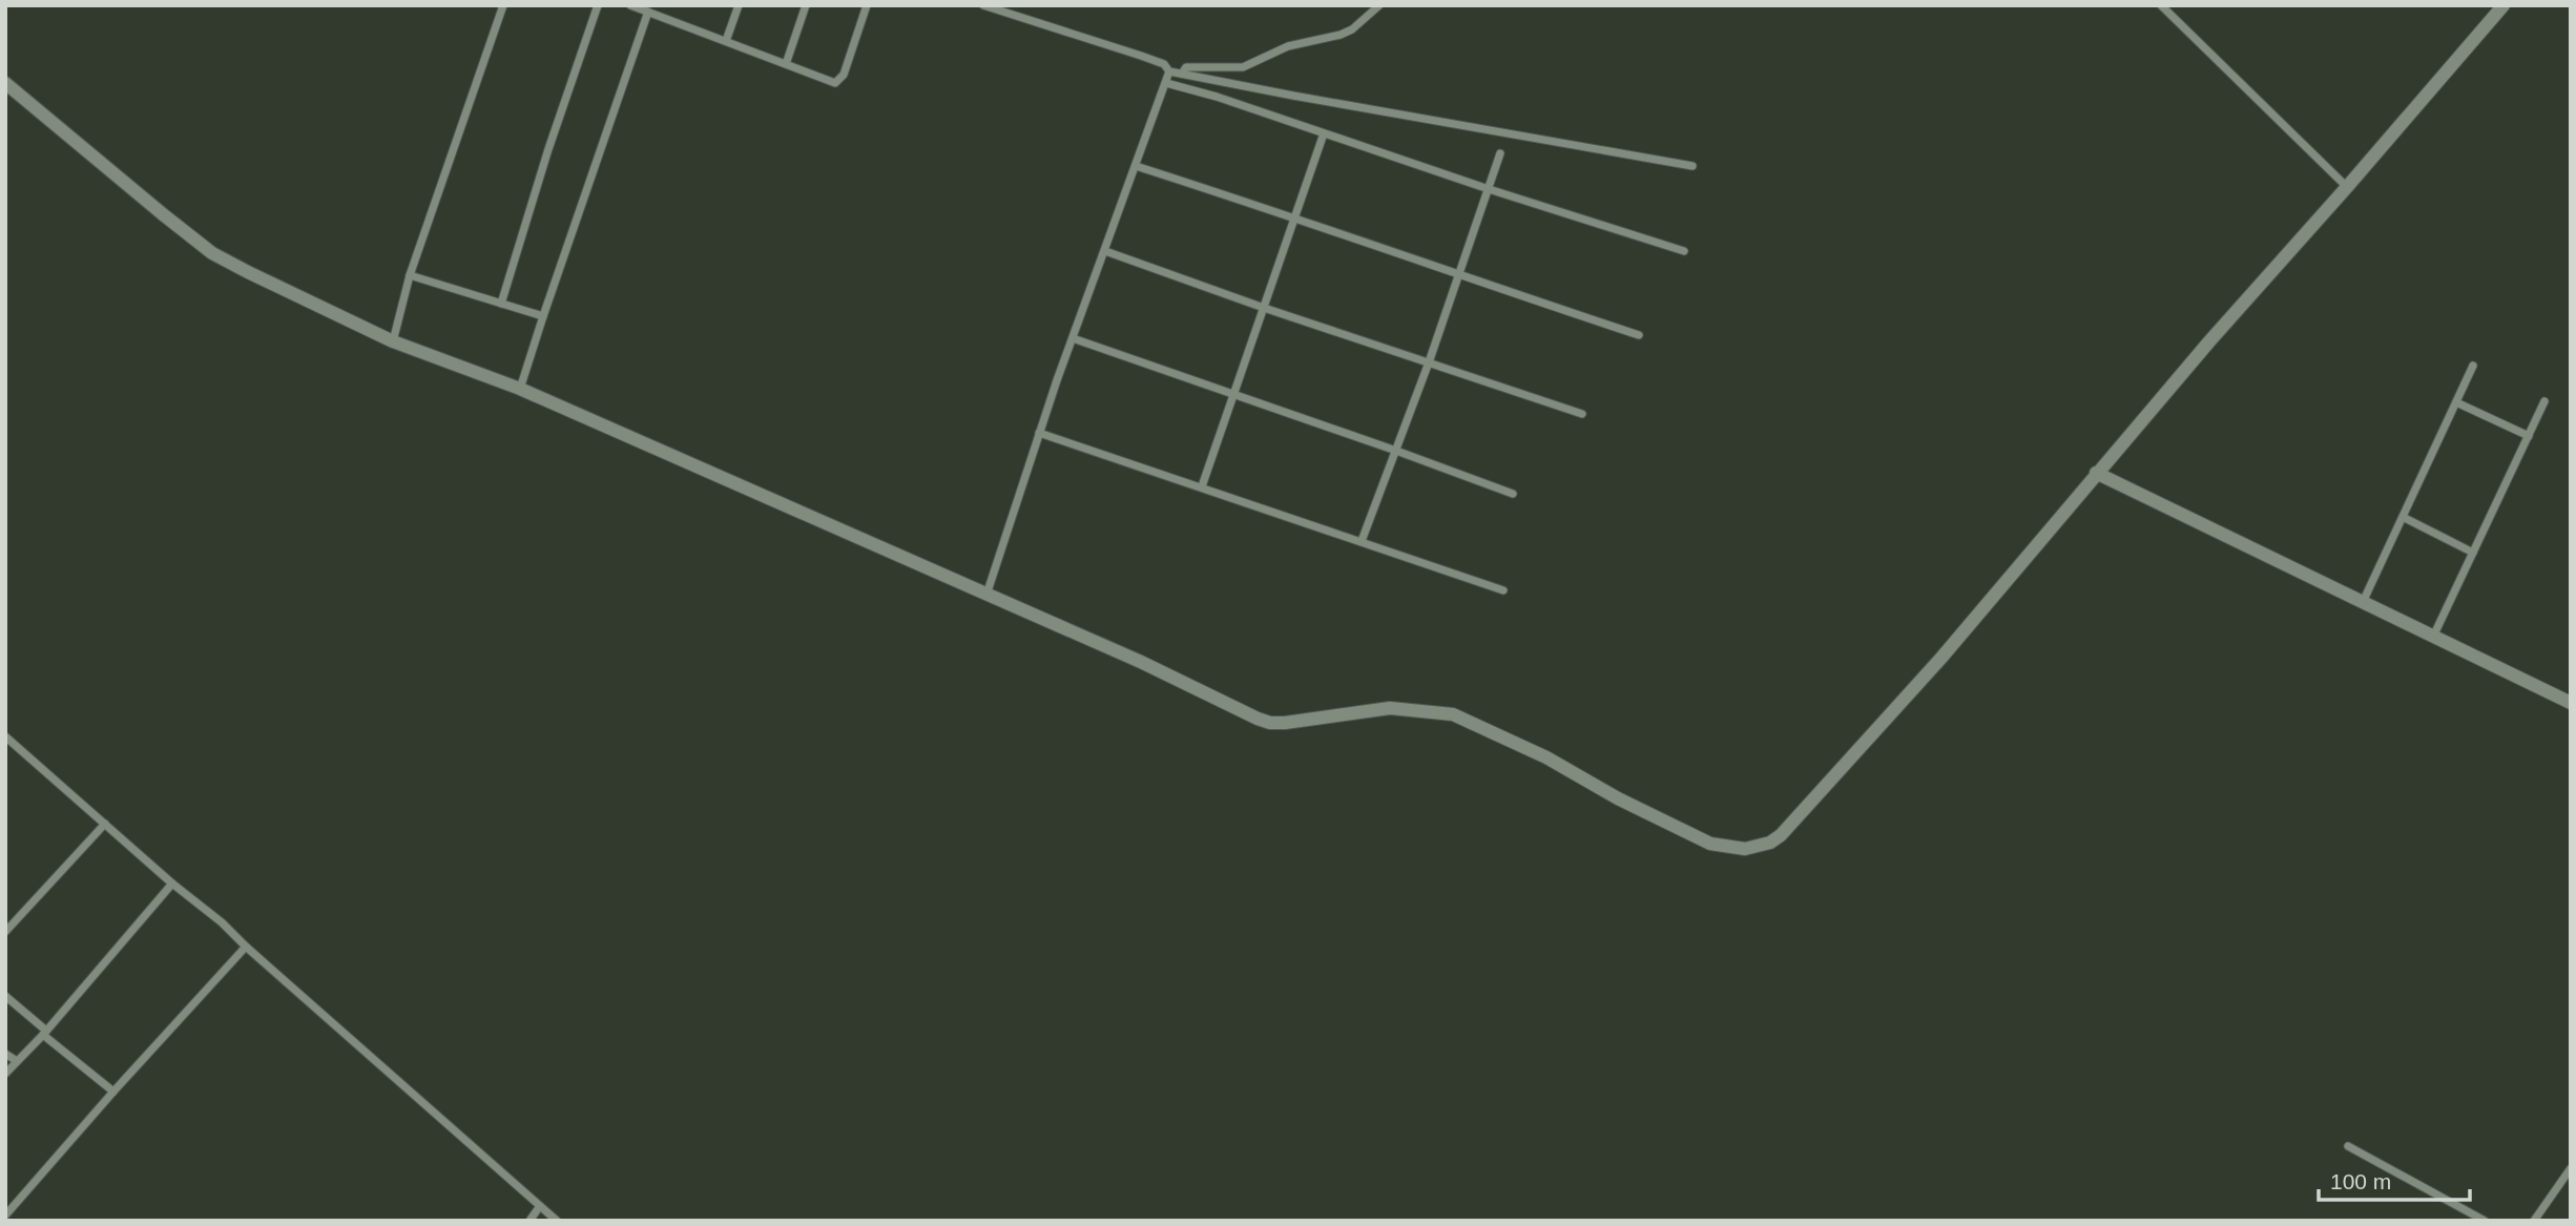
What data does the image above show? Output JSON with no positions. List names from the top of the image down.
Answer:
{
  "scale_bar": "100 m"
}
